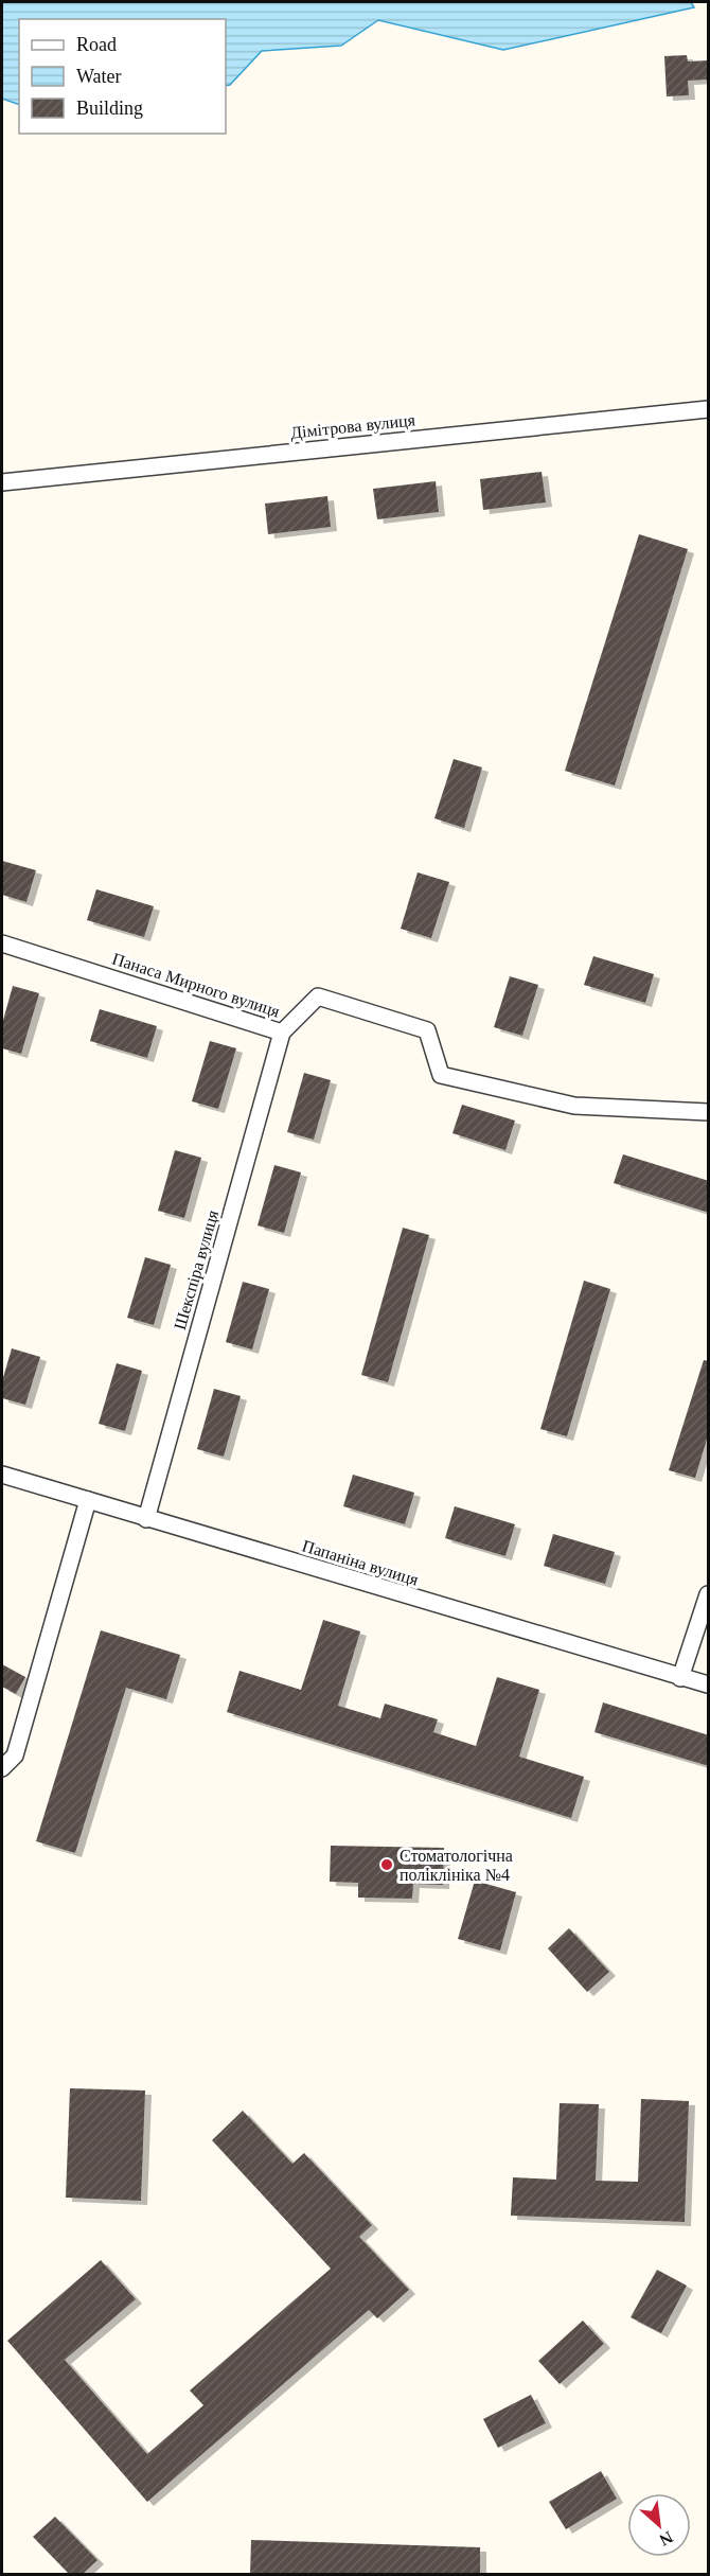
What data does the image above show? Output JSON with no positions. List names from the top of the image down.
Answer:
{
  "streets": {
    "street": [
      "Дімітрова вулиця",
      "Панаса Мирного вулиця",
      "Шекспіра вулиця",
      "Папаніна вулиця"
    ]
  },
  "crossings": [
    ["Панаса Мирного вулиця", "Шекспіра вулиця"],
    ["Шекспіра вулиця", "Папаніна вулиця"]
  ],
  "places": ["Стоматологічна поліклініка №4"],
  "legend": ["Road", "Water", "Building"],
  "north": "bottom right"
}
